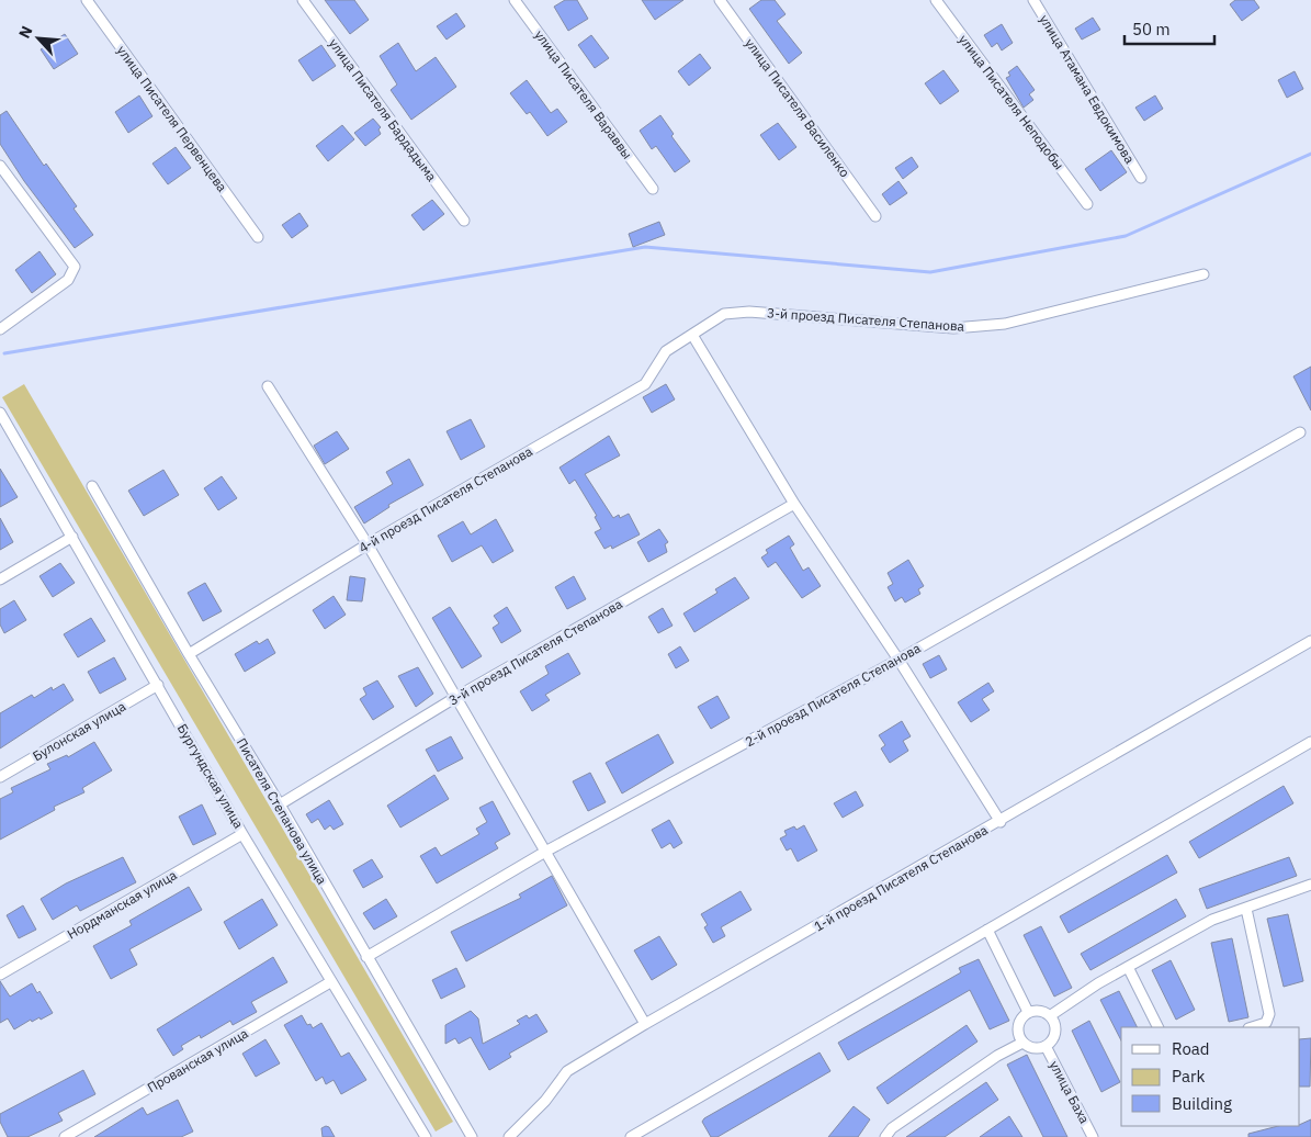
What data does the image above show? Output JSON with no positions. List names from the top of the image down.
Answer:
{
  "streets": {
    "street": [
      "улица Атамана Евдокимова",
      "улица Писателя Вараввы",
      "улица Писателя Неподобы",
      "улица Писателя Василенко",
      "улица Писателя Бардадыма",
      "улица Писателя Первенцева",
      "3-й проезд Писателя Степанова",
      "4-й проезд Писателя Степанова",
      "2-й проезд Писателя Степанова",
      "Булонская улица",
      "Бургундская улица",
      "Писателя Степанова улица",
      "1-й проезд Писателя Степанова",
      "Нордманская улица",
      "Прованская улица",
      "улица Баха"
    ]
  },
  "crossings": [
    ["3-й проезд Писателя Степанова", "4-й проезд Писателя Степанова"],
    ["3-й проезд Писателя Степанова", "Писателя Степанова улица"],
    ["4-й проезд Писателя Степанова", "Писателя Степанова улица"],
    ["2-й проезд Писателя Степанова", "Писателя Степанова улица"],
    ["Булонская улица", "Бургундская улица"],
    ["Бургундская улица", "Нордманская улица"],
    ["Бургундская улица", "Прованская улица"]
  ],
  "legend": ["Road", "Park", "Building"],
  "scale_bar": "50 m",
  "north": "top left"
}
